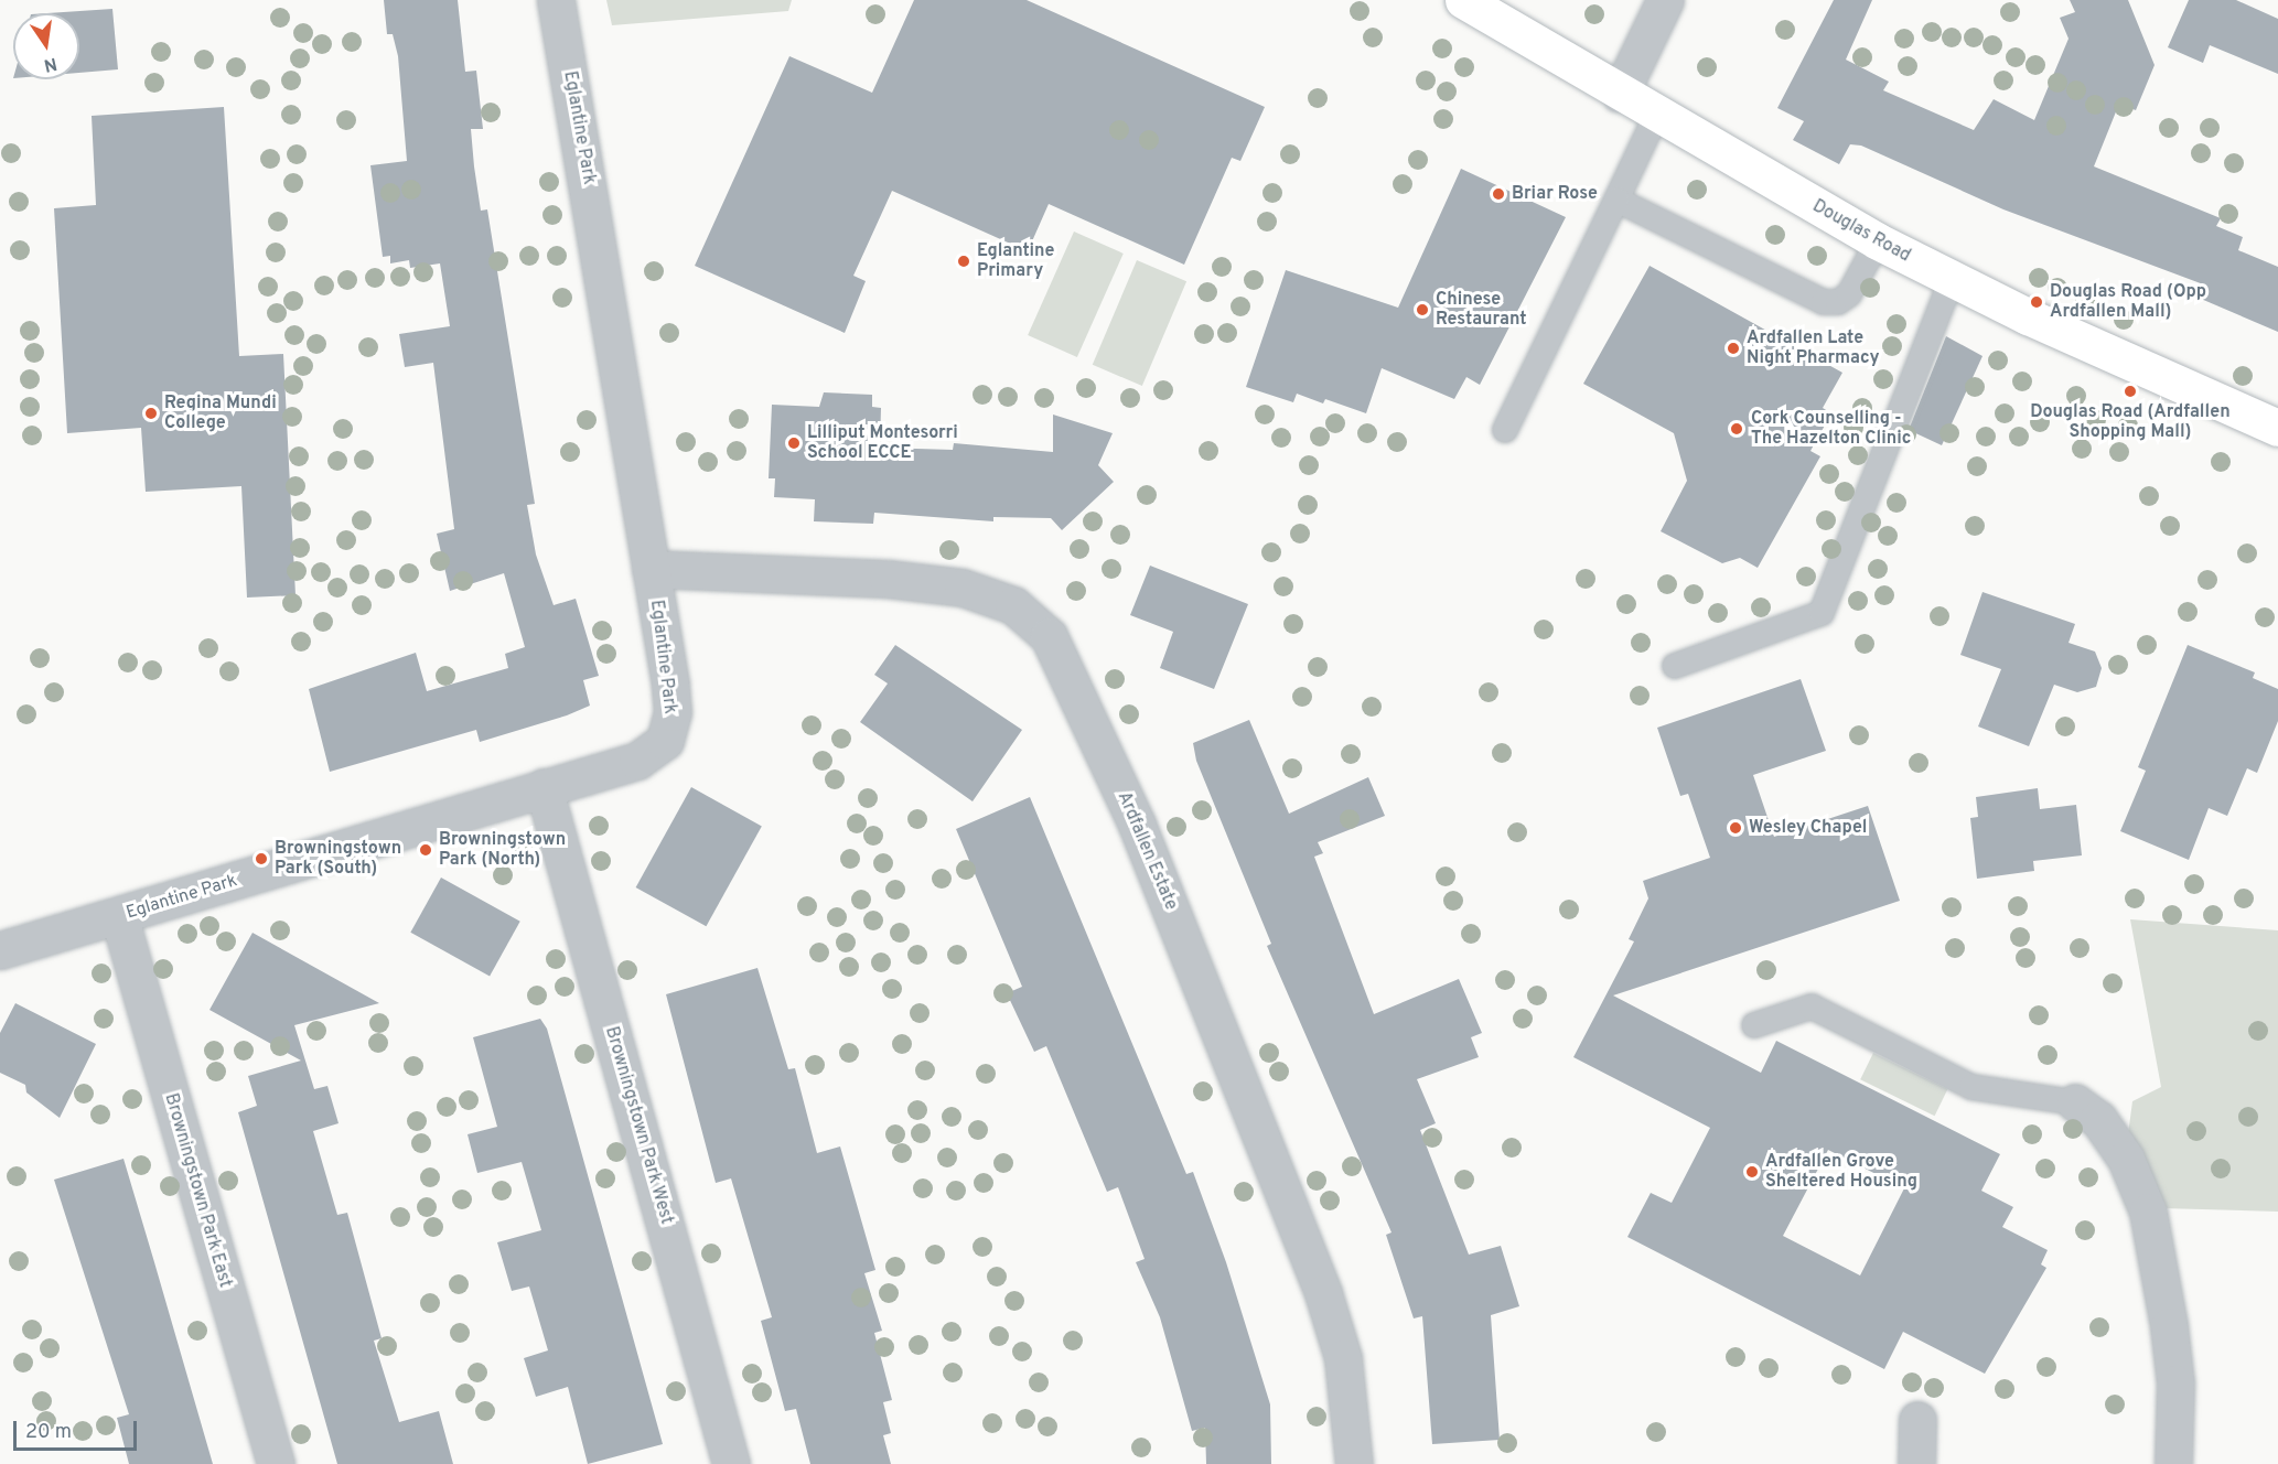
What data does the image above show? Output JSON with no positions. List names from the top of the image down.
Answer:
{
  "streets": {
    "main road": ["Douglas Road"],
    "street": [
      "Eglantine Park",
      "Ardfallen Estate",
      "Browningstown Park West",
      "Browningstown Park East"
    ]
  },
  "crossings": [
    ["Eglantine Park", "Ardfallen Estate"],
    ["Eglantine Park", "Browningstown Park West"],
    ["Eglantine Park", "Browningstown Park East"]
  ],
  "places": [
    "Briar Rose",
    "Eglantine Primary",
    "Douglas Road (Opp Ardfallen Mall)",
    "Chinese Restaurant",
    "Ardfallen Late Night Pharmacy",
    "Douglas Road (Ardfallen Shopping Mall)",
    "Regina Mundi College",
    "Cork Counselling - The Hazelton Clinic",
    "Lilliput Montesorri School ECCE",
    "Wesley Chapel",
    "Browningstown Park (North)",
    "Browningstown Park (South)",
    "Ardfallen Grove Sheltered Housing"
  ],
  "scale_bar": "20 m",
  "north": "bottom"
}
